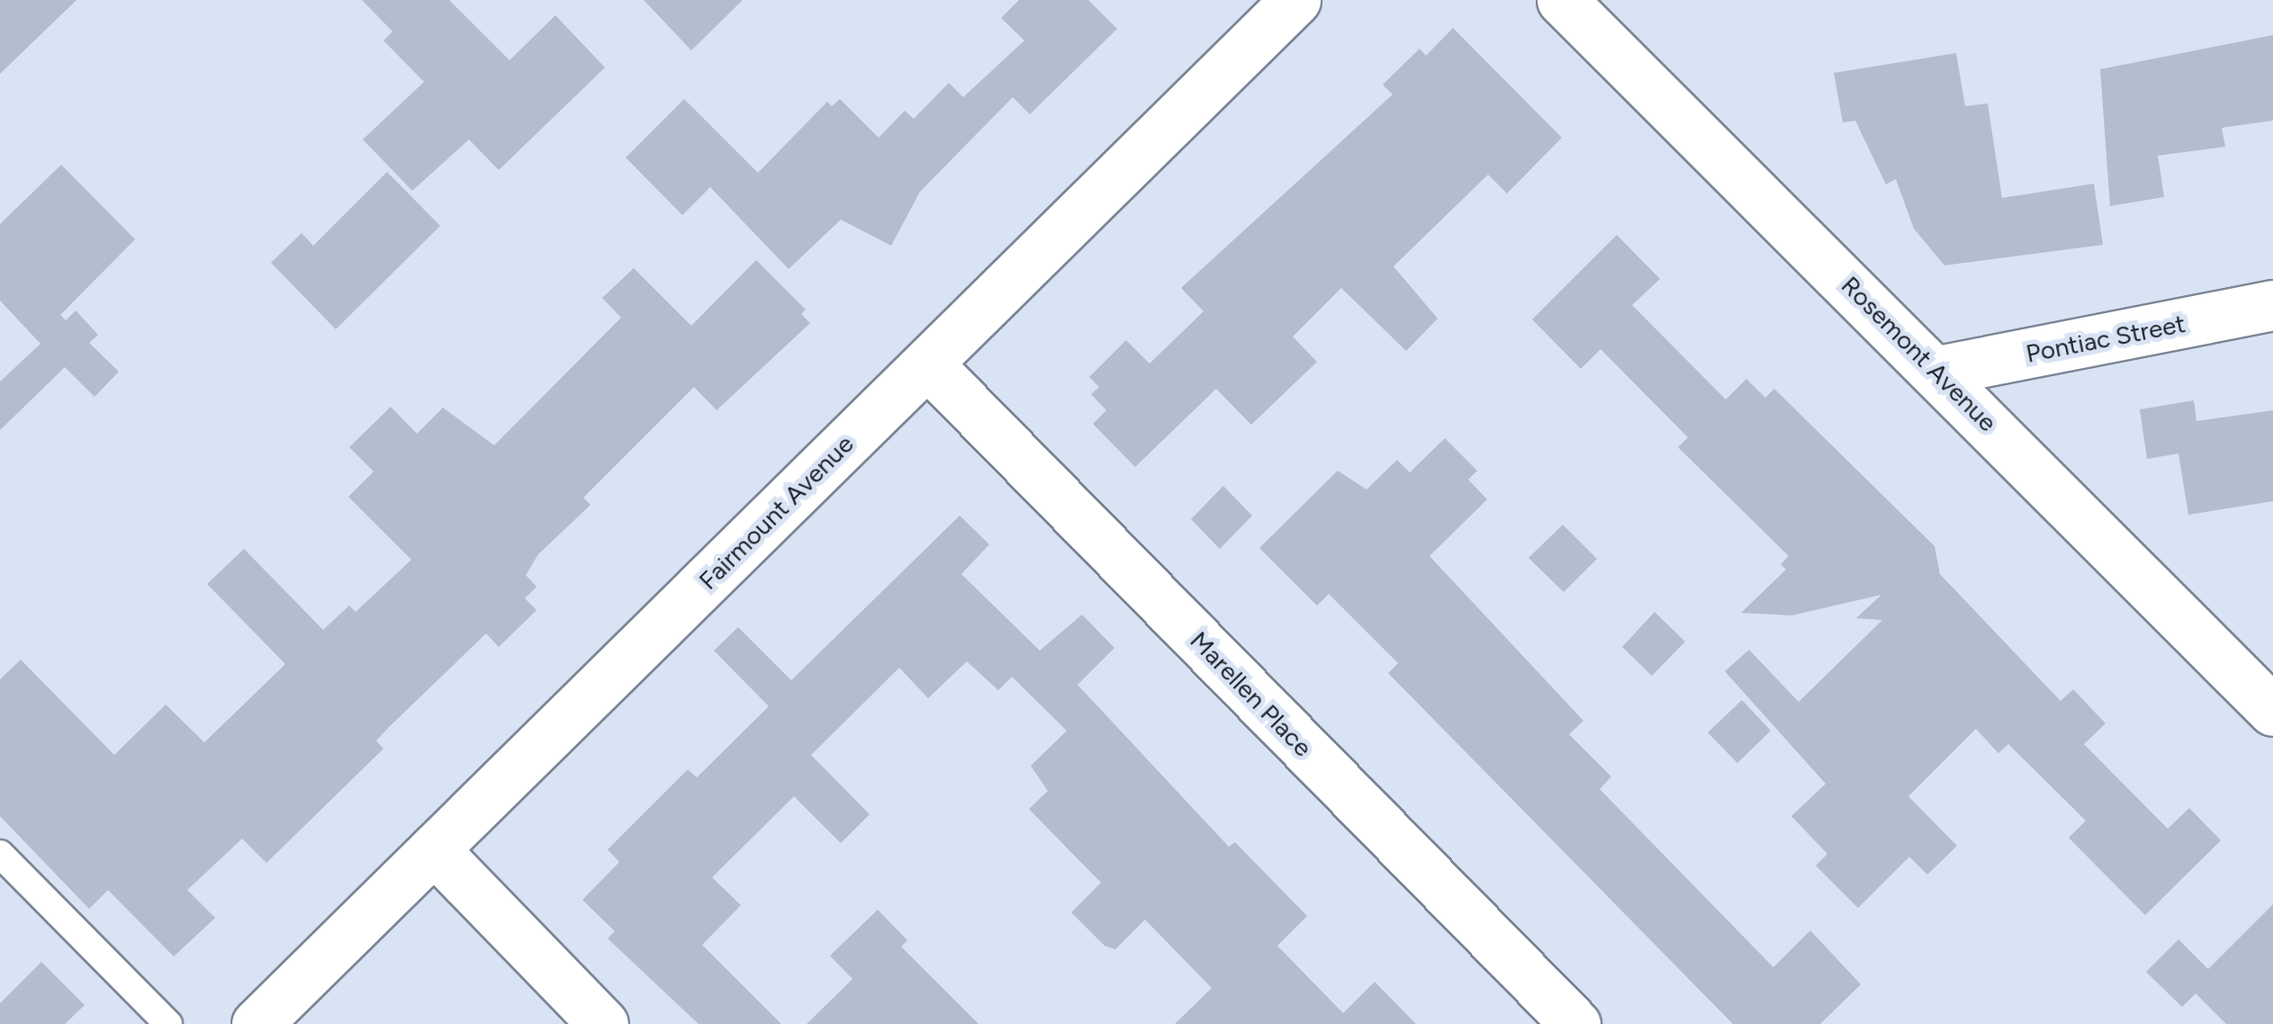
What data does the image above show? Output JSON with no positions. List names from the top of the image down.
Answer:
{
  "streets": {
    "street": [
      "Pontiac Street",
      "Rosemont Avenue",
      "Fairmount Avenue",
      "Marellen Place"
    ]
  },
  "crossings": [
    ["Pontiac Street", "Rosemont Avenue"],
    ["Fairmount Avenue", "Marellen Place"]
  ]
}
